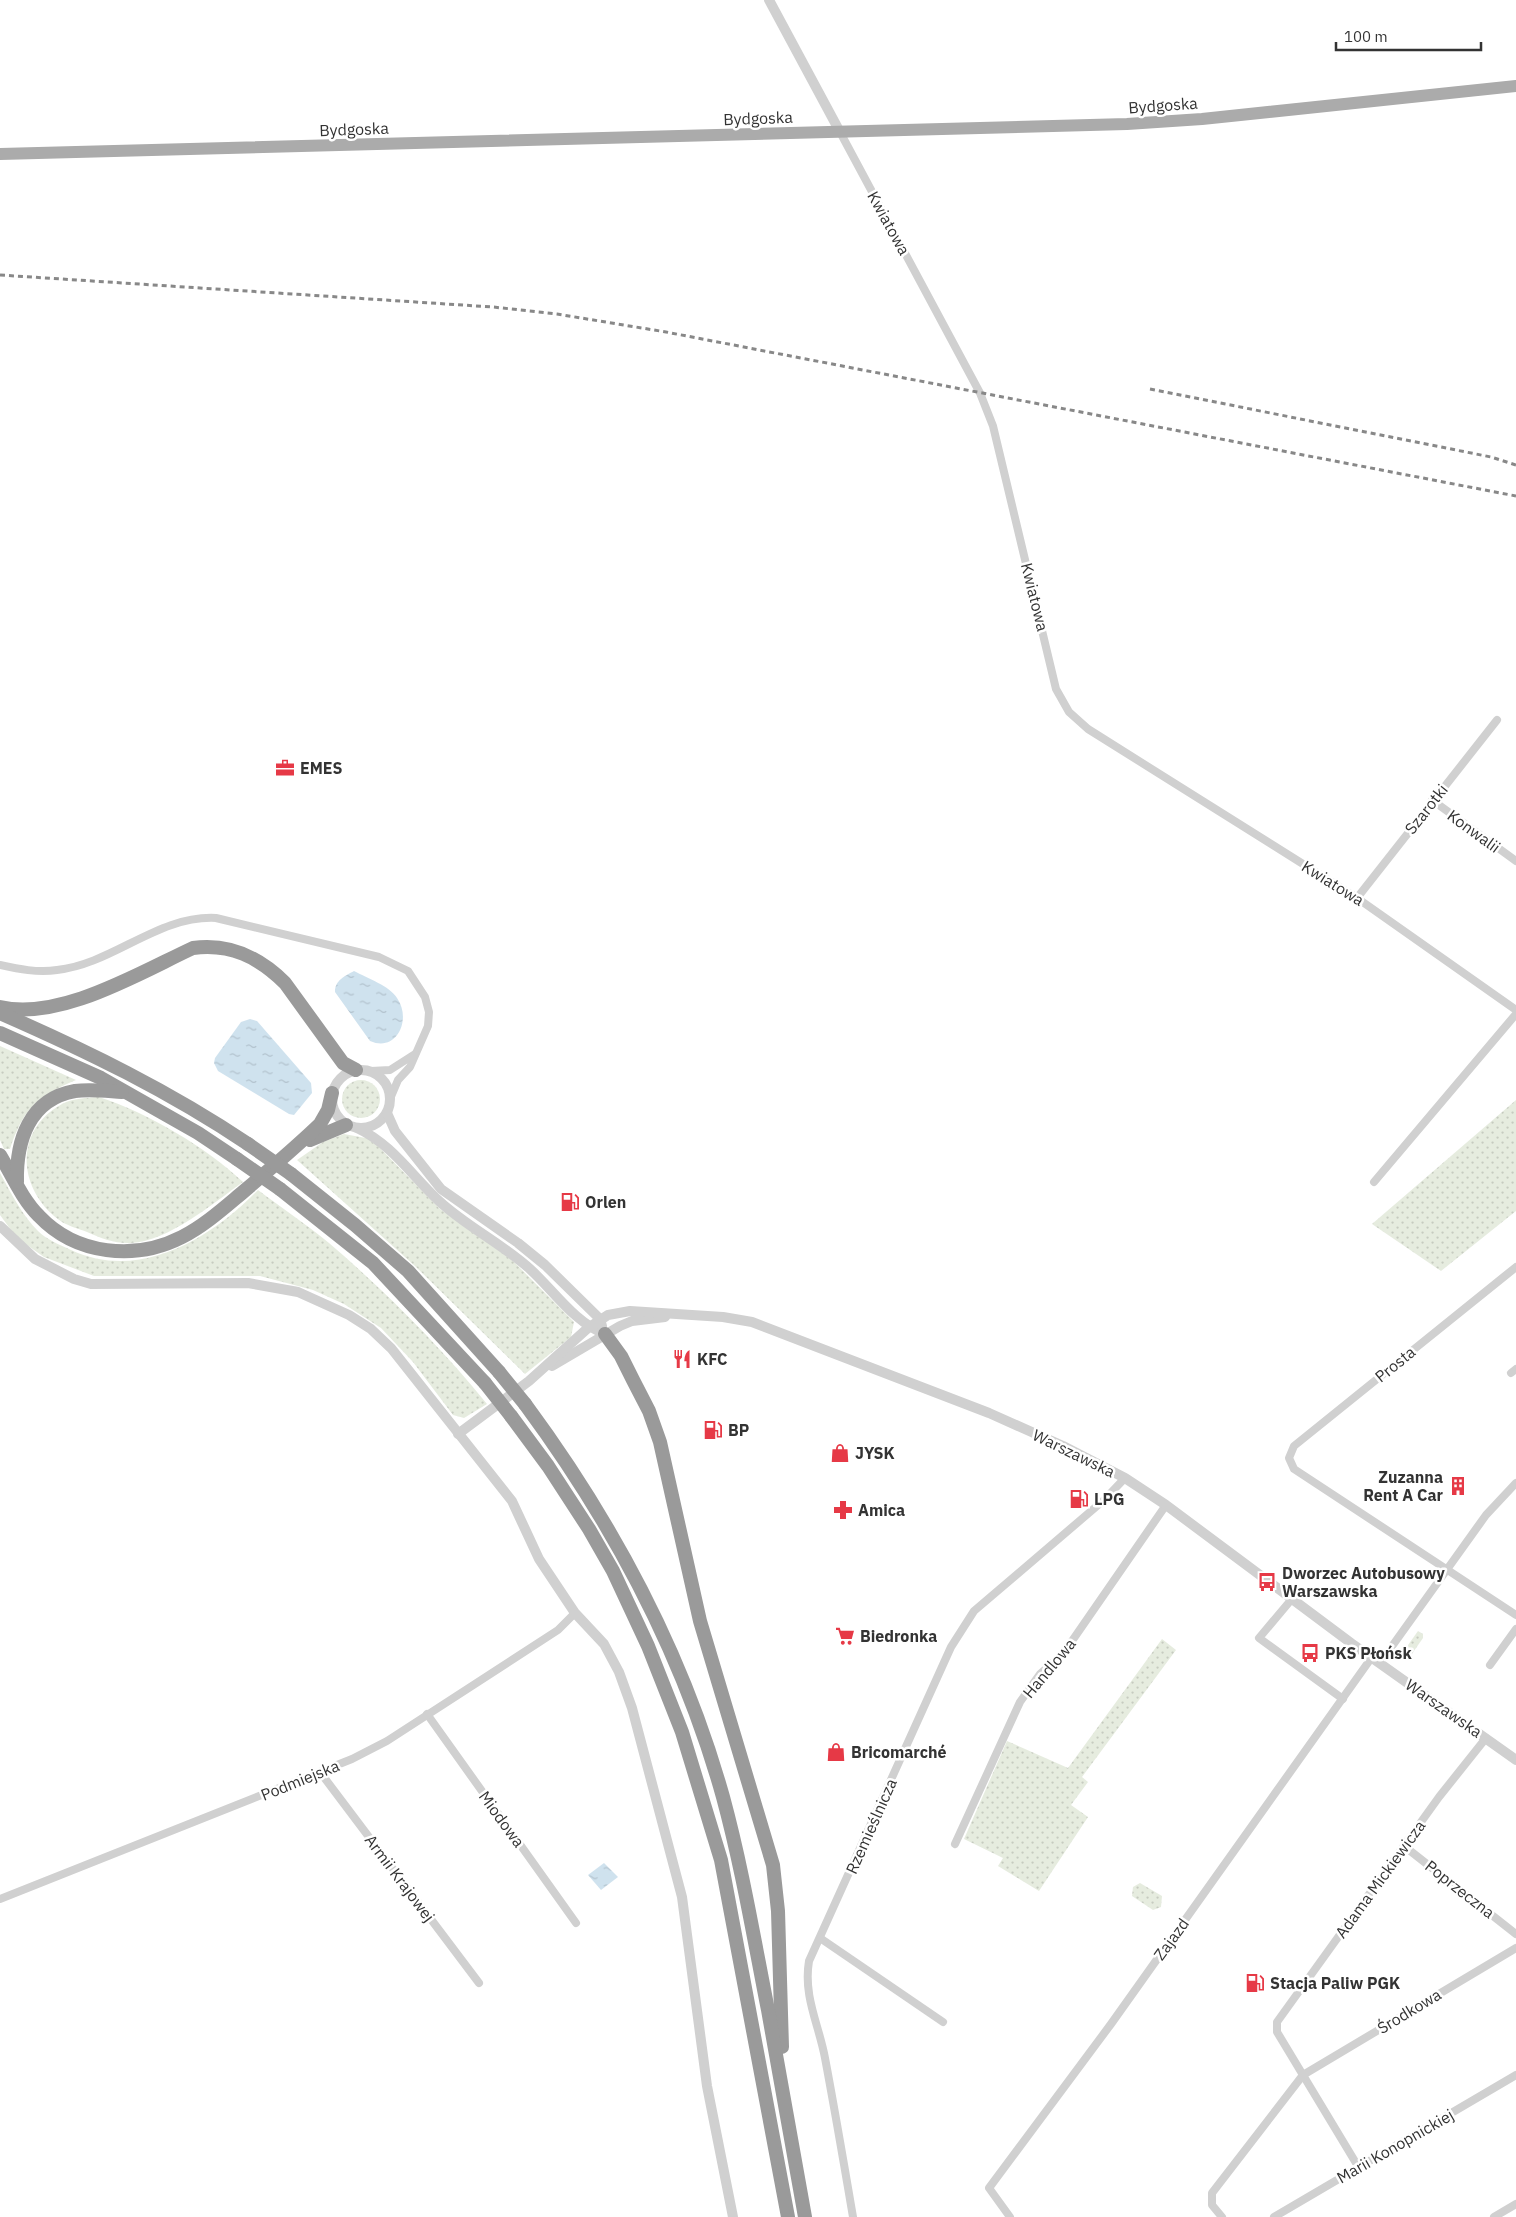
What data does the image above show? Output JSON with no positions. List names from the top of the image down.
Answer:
{
  "streets": {
    "main road": ["Bydgoska"],
    "street": [
      "Kwiatowa",
      "Szarotki",
      "Konwalii",
      "Prosta",
      "Warszawska",
      "Handlowa",
      "Podmiejska",
      "Miodowa",
      "Rzemieślnicza",
      "Armii Krajowej",
      "Adama Mickiewicza",
      "Poprzeczna",
      "Zajazd",
      "Środkowa",
      "Marii Konopnickiej"
    ]
  },
  "crossings": [
    ["Bydgoska", "Kwiatowa"],
    ["Kwiatowa", "Szarotki"],
    ["Szarotki", "Konwalii"],
    ["Prosta", "Zajazd"],
    ["Warszawska", "Handlowa"],
    ["Warszawska", "Rzemieślnicza"],
    ["Warszawska", "Adama Mickiewicza"],
    ["Warszawska", "Zajazd"],
    ["Podmiejska", "Miodowa"],
    ["Podmiejska", "Armii Krajowej"],
    ["Adama Mickiewicza", "Poprzeczna"],
    ["Adama Mickiewicza", "Środkowa"]
  ],
  "places": {
    "office": ["EMES"],
    "fuel station": [
      "Orlen",
      "BP",
      "LPG",
      "Stacja Paliw PGK"
    ],
    "restaurant": ["KFC"],
    "shop": ["JYSK", "Bricomarché"],
    "building": ["Zuzanna Rent A Car"],
    "pharmacy": ["Amica"],
    "bus stop": ["Dworzec Autobusowy Warszawska", "PKS Płońsk"],
    "supermarket": ["Biedronka"]
  },
  "scale_bar": "100 m"
}
